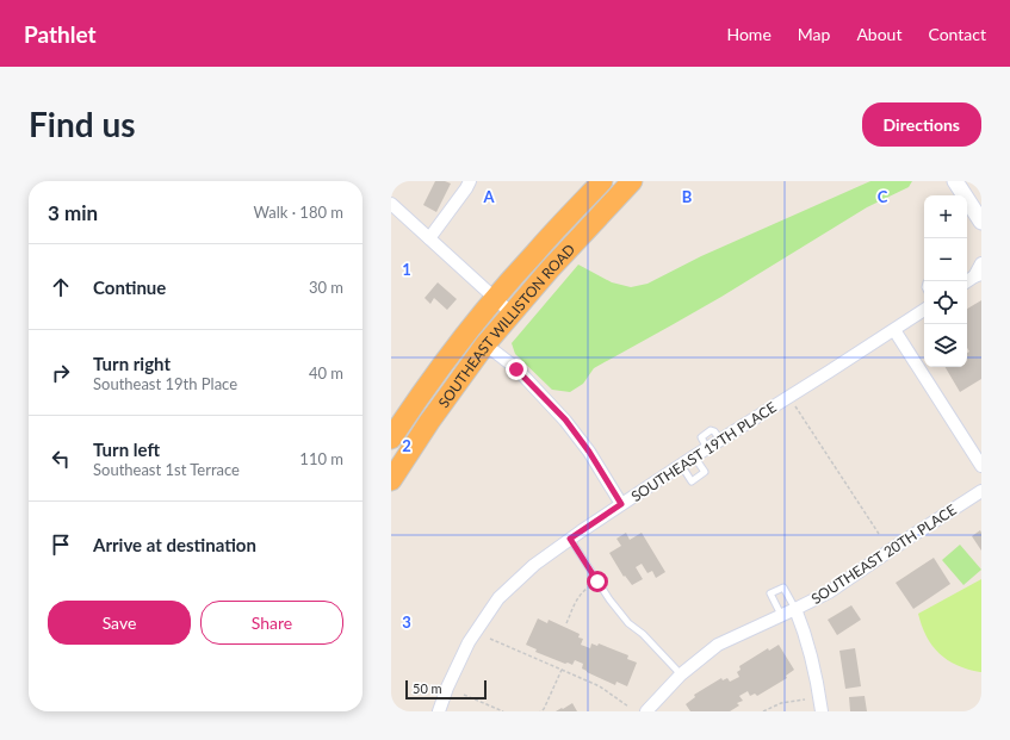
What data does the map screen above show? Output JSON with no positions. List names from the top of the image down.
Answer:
{
  "streets": {
    "highway": ["SOUTHEAST WILLISTON ROAD"],
    "street": ["SOUTHEAST 19TH PLACE", "SOUTHEAST 20TH PLACE"]
  },
  "scale_bar": "50 m",
  "page": {
    "header": "Pathlet",
    "nav": [
      "Home",
      "Map",
      "About",
      "Contact"
    ],
    "buttons": [
      "Directions",
      ["Save", "Share"]
    ],
    "title": "Find us",
    "heading": ["3 min", "Walk · 180 m"],
    "map_buttons": ["+", "−"],
    "list": [
      ["Continue", "30 m"],
      ["Turn right", "Southeast 19th Place", "40 m"],
      ["Turn left", "Southeast 1st Terrace", "110 m"],
      "Arrive at destination"
    ],
    "scale": "50 m"
  },
  "grid": {
    "columns": ["A", "B", "C"],
    "rows": ["1", "2", "3"]
  }
}
